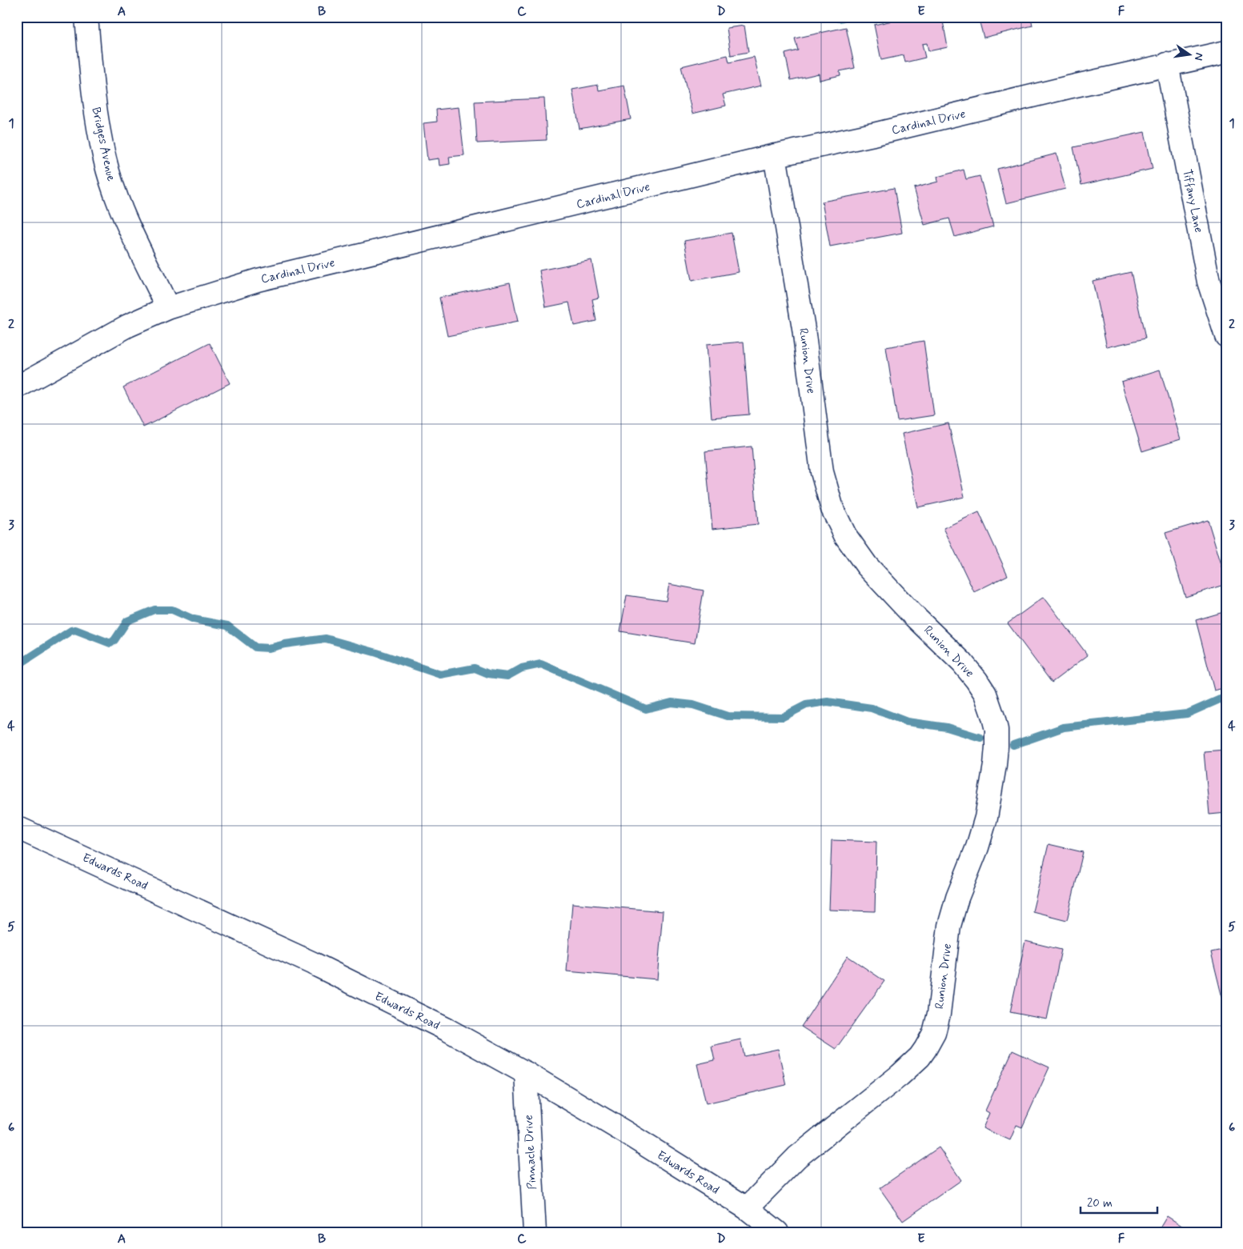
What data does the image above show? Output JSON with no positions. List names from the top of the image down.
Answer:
{
  "streets": {
    "street": [
      "Cardinal Drive",
      "Bridges Avenue",
      "Tiffany Lane",
      "Runion Drive",
      "Edwards Road",
      "Pinnacle Drive"
    ]
  },
  "crossings": [
    ["Cardinal Drive", "Bridges Avenue"],
    ["Cardinal Drive", "Tiffany Lane"],
    ["Cardinal Drive", "Runion Drive"],
    ["Runion Drive", "Edwards Road"],
    ["Edwards Road", "Pinnacle Drive"]
  ],
  "scale_bar": "20 m",
  "north": "right",
  "grid": {
    "columns": [
      "A",
      "B",
      "C",
      "D",
      "E",
      "F"
    ],
    "rows": [
      "1",
      "2",
      "3",
      "4",
      "5",
      "6"
    ]
  }
}
